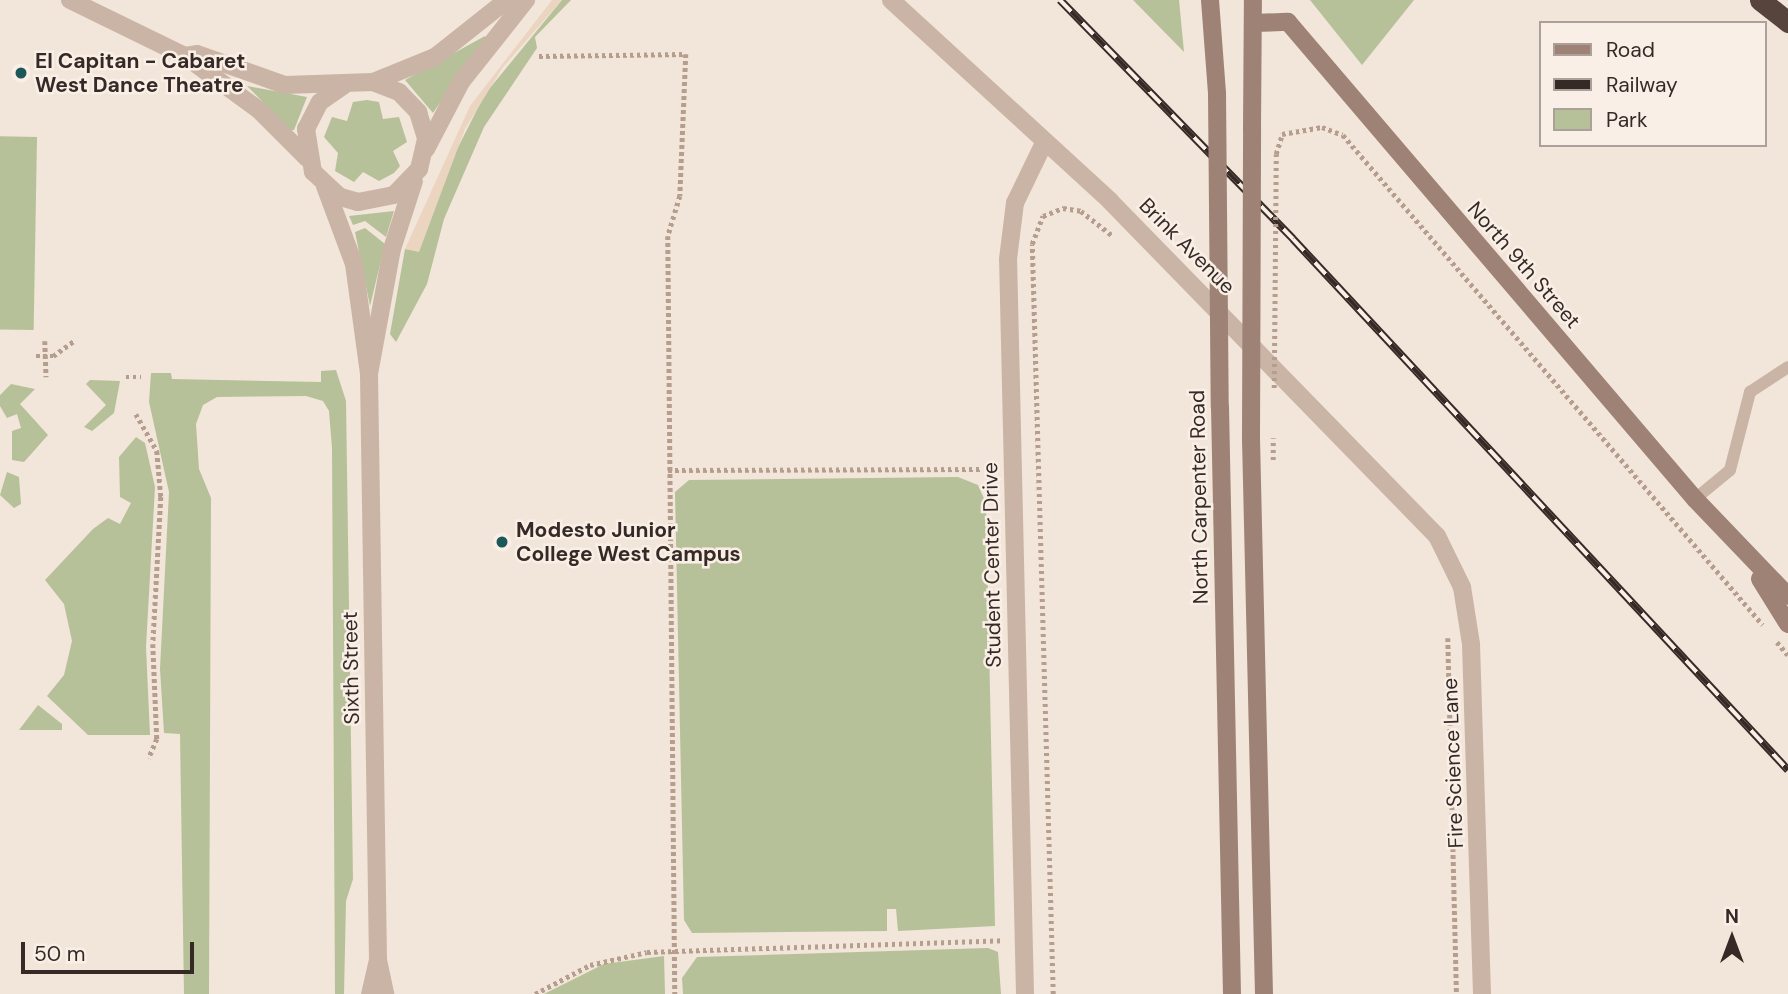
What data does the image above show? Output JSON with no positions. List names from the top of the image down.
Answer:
{
  "streets": {
    "main road": ["North 9th Street", "North Carpenter Road"],
    "street": [
      "Brink Avenue",
      "Student Center Drive",
      "Sixth Street",
      "Fire Science Lane"
    ]
  },
  "crossings": [
    ["Brink Avenue", "Student Center Drive"],
    ["Brink Avenue", "Fire Science Lane"]
  ],
  "places": ["El Capitan - Cabaret West Dance Theatre", "Modesto Junior College West Campus"],
  "legend": ["Road", "Railway", "Park"],
  "scale_bar": "50 m",
  "north": "top"
}
